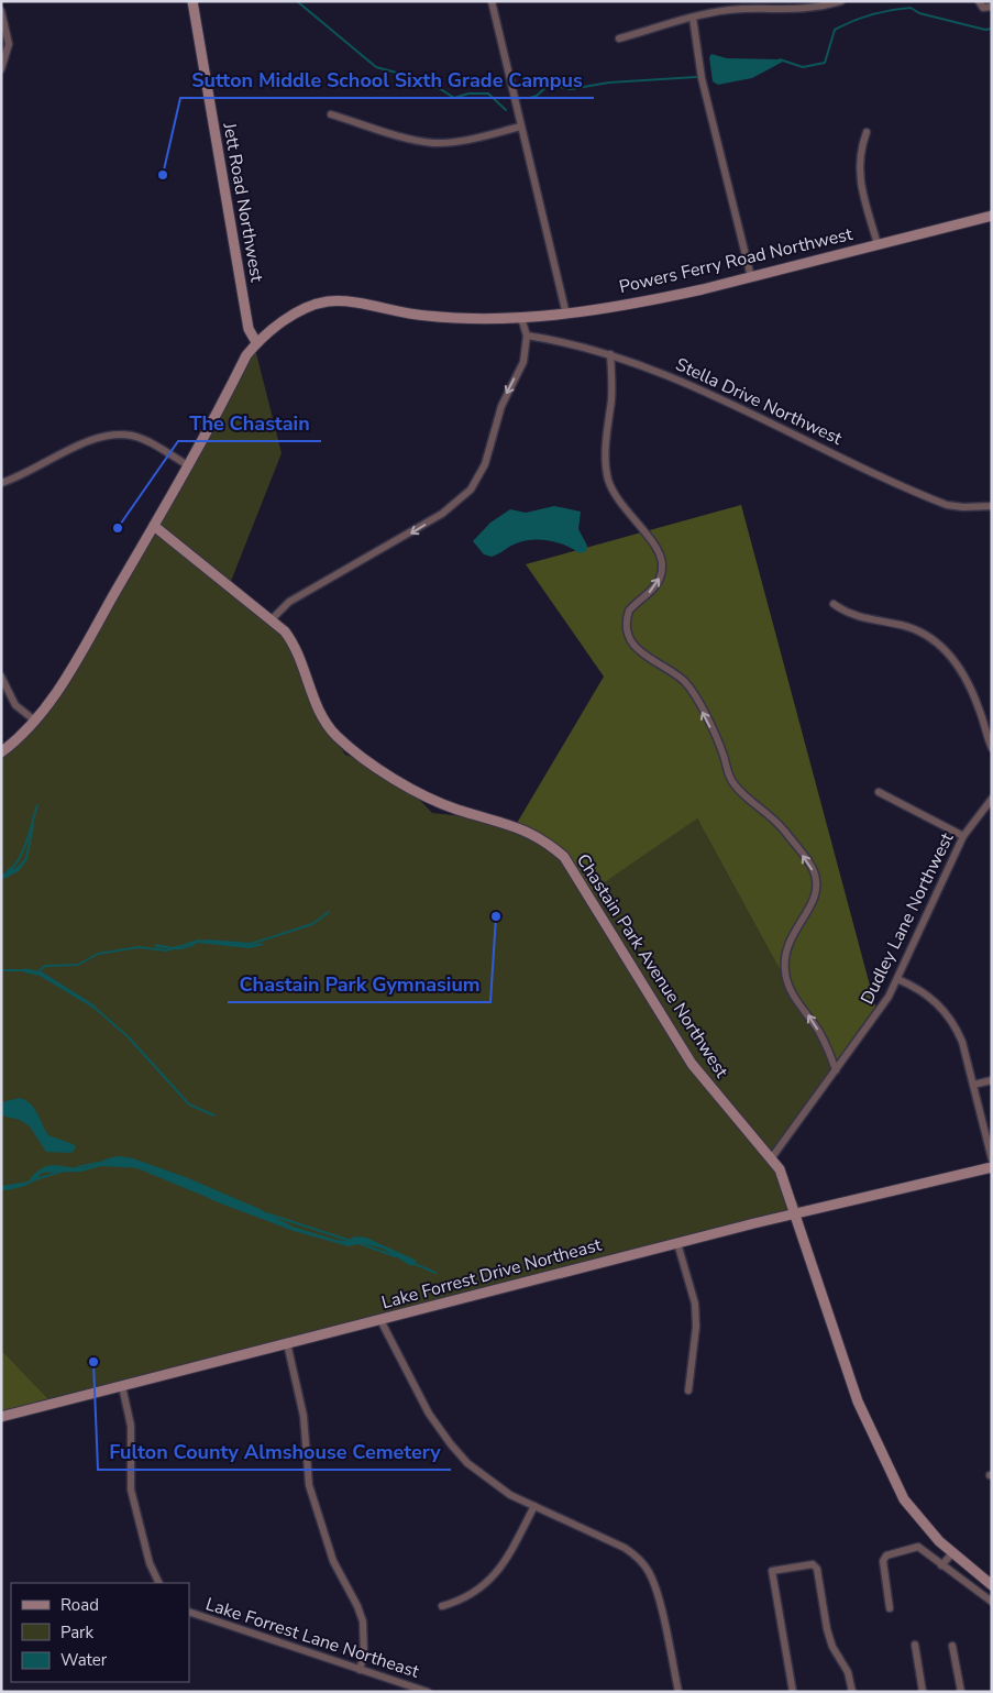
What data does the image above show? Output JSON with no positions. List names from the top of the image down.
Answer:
{
  "streets": {
    "street": [
      "Jett Road Northwest",
      "Powers Ferry Road Northwest",
      "Stella Drive Northwest",
      "Dudley Lane Northwest",
      "Chastain Park Avenue Northwest",
      "Lake Forrest Drive Northeast",
      "Lake Forrest Lane Northeast"
    ]
  },
  "crossings": [
    ["Jett Road Northwest", "Powers Ferry Road Northwest"],
    ["Powers Ferry Road Northwest", "Chastain Park Avenue Northwest"],
    ["Dudley Lane Northwest", "Chastain Park Avenue Northwest"],
    ["Chastain Park Avenue Northwest", "Lake Forrest Drive Northeast"]
  ],
  "places": [
    "Sutton Middle School Sixth Grade Campus",
    "The Chastain",
    "Chastain Park Gymnasium",
    "Fulton County Almshouse Cemetery"
  ],
  "legend": ["Road", "Park", "Water"]
}
